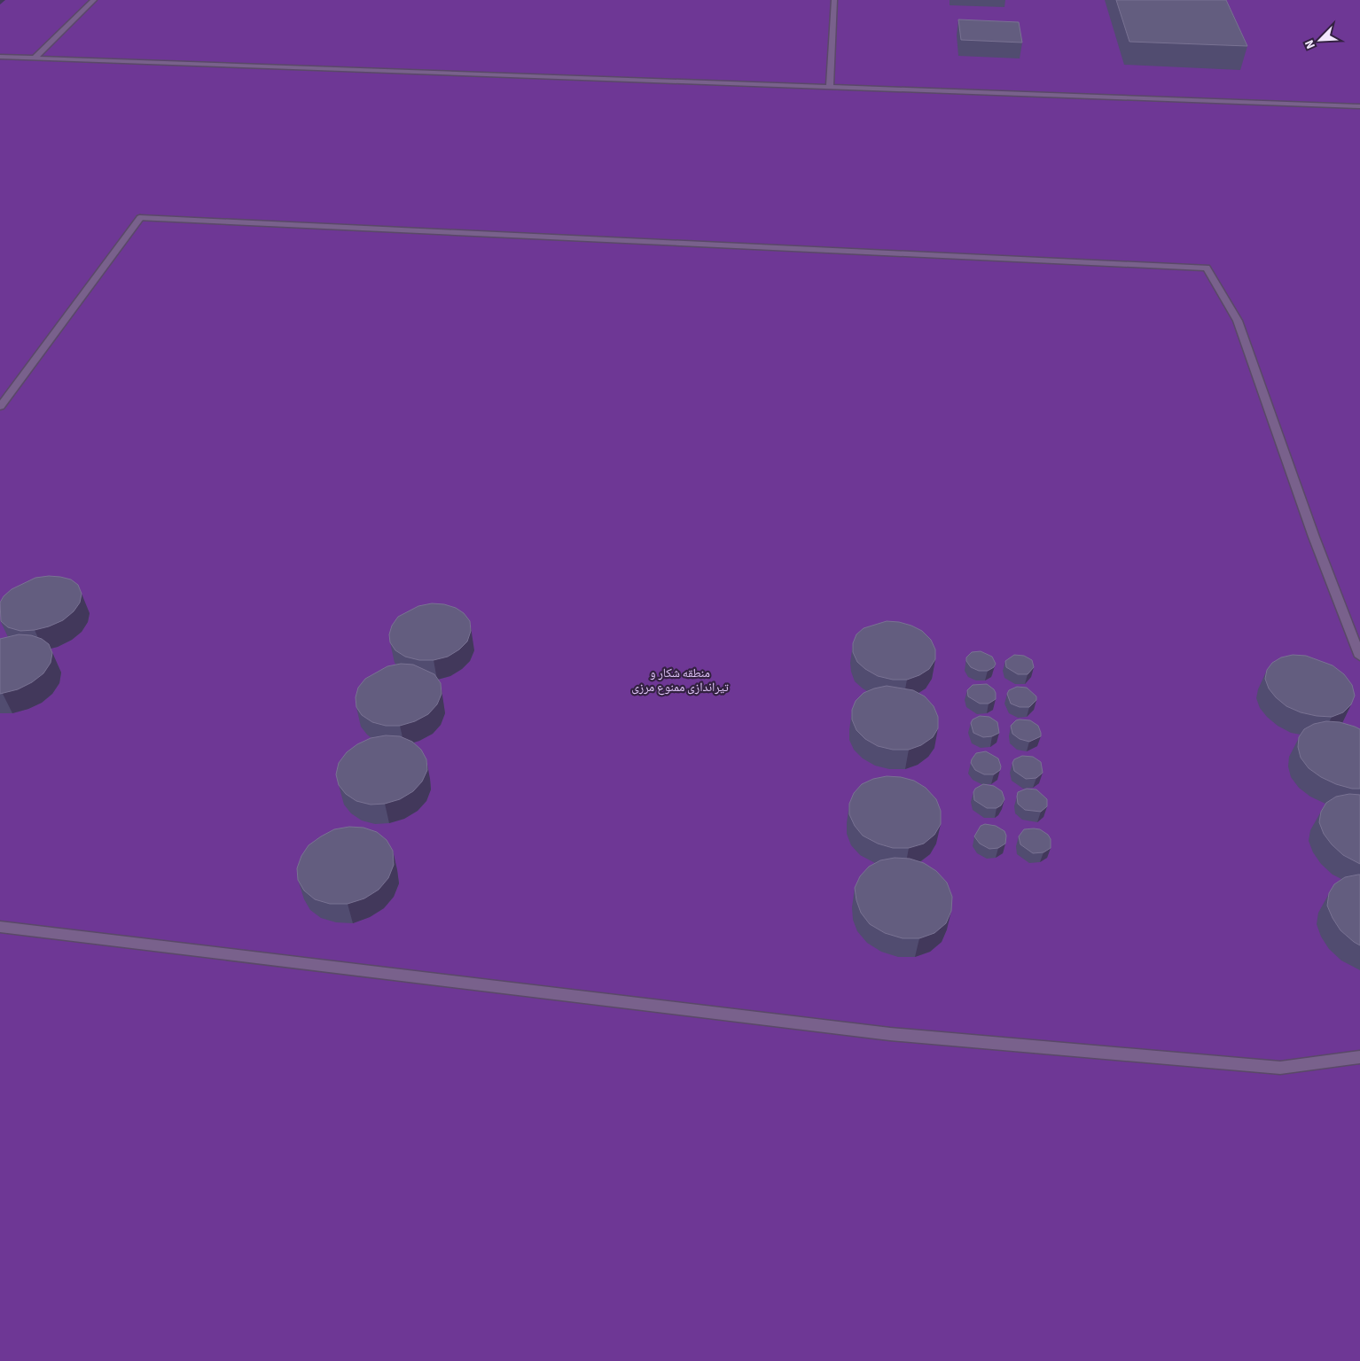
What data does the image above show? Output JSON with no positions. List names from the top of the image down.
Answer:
{
  "parks": ["منطقه شکار و تیراندازی ممنوع مرزی"],
  "north": "bottom left"
}
